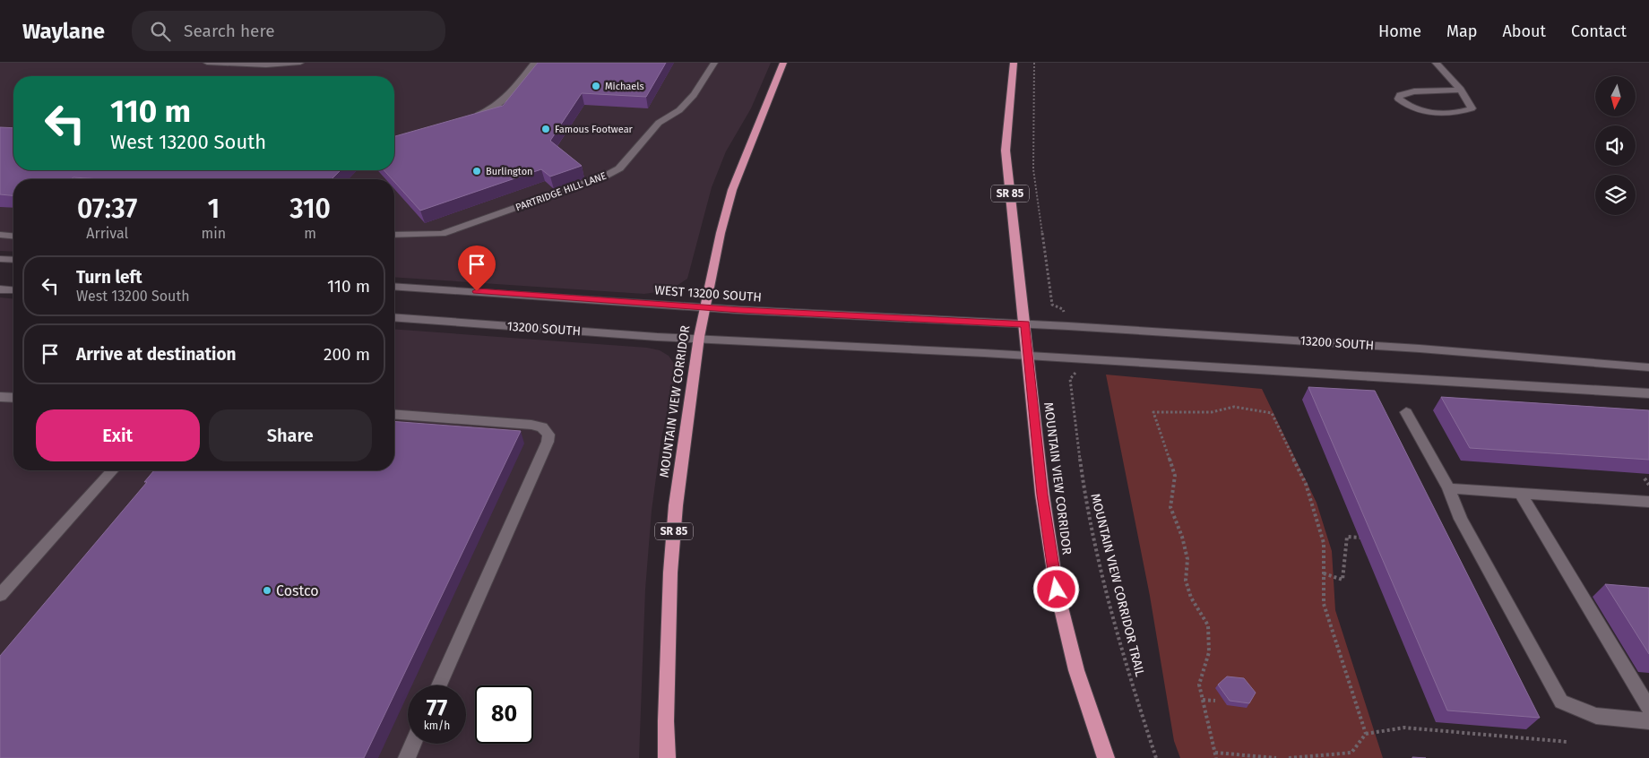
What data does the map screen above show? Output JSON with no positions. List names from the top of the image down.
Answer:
{
  "streets": {
    "highway": ["SR 85", "MOUNTAIN VIEW CORRIDOR"],
    "street": ["PARTRIDGE HILL LANE", "WEST 13200 SOUTH", "13200 SOUTH"],
    "path": ["MOUNTAIN VIEW CORRIDOR TRAIL"]
  },
  "crossings": [
    ["WEST 13200 SOUTH", "13200 SOUTH"],
    ["WEST 13200 SOUTH", "MOUNTAIN VIEW CORRIDOR"],
    ["13200 SOUTH", "MOUNTAIN VIEW CORRIDOR"]
  ],
  "places": [
    "Michaels",
    "Famous Footwear",
    "Burlington",
    "Costco"
  ],
  "north": "bottom",
  "page": {
    "header": "Waylane",
    "search": "Search here",
    "nav": [
      "Home",
      "Map",
      "About",
      "Contact"
    ],
    "turn": ["110 m", "West 13200 South"],
    "eta": [
      "07:37",
      "Arrival",
      "1",
      "min",
      "310",
      "m"
    ],
    "list": [
      {
        "name": "Turn left",
        "note": "West 13200 South",
        "value": "110 m"
      },
      {
        "name": "Arrive at destination",
        "value": "200 m"
      }
    ],
    "buttons": ["Exit", "Share"],
    "speed": "77 km/h",
    "limit": "80"
  }
}
